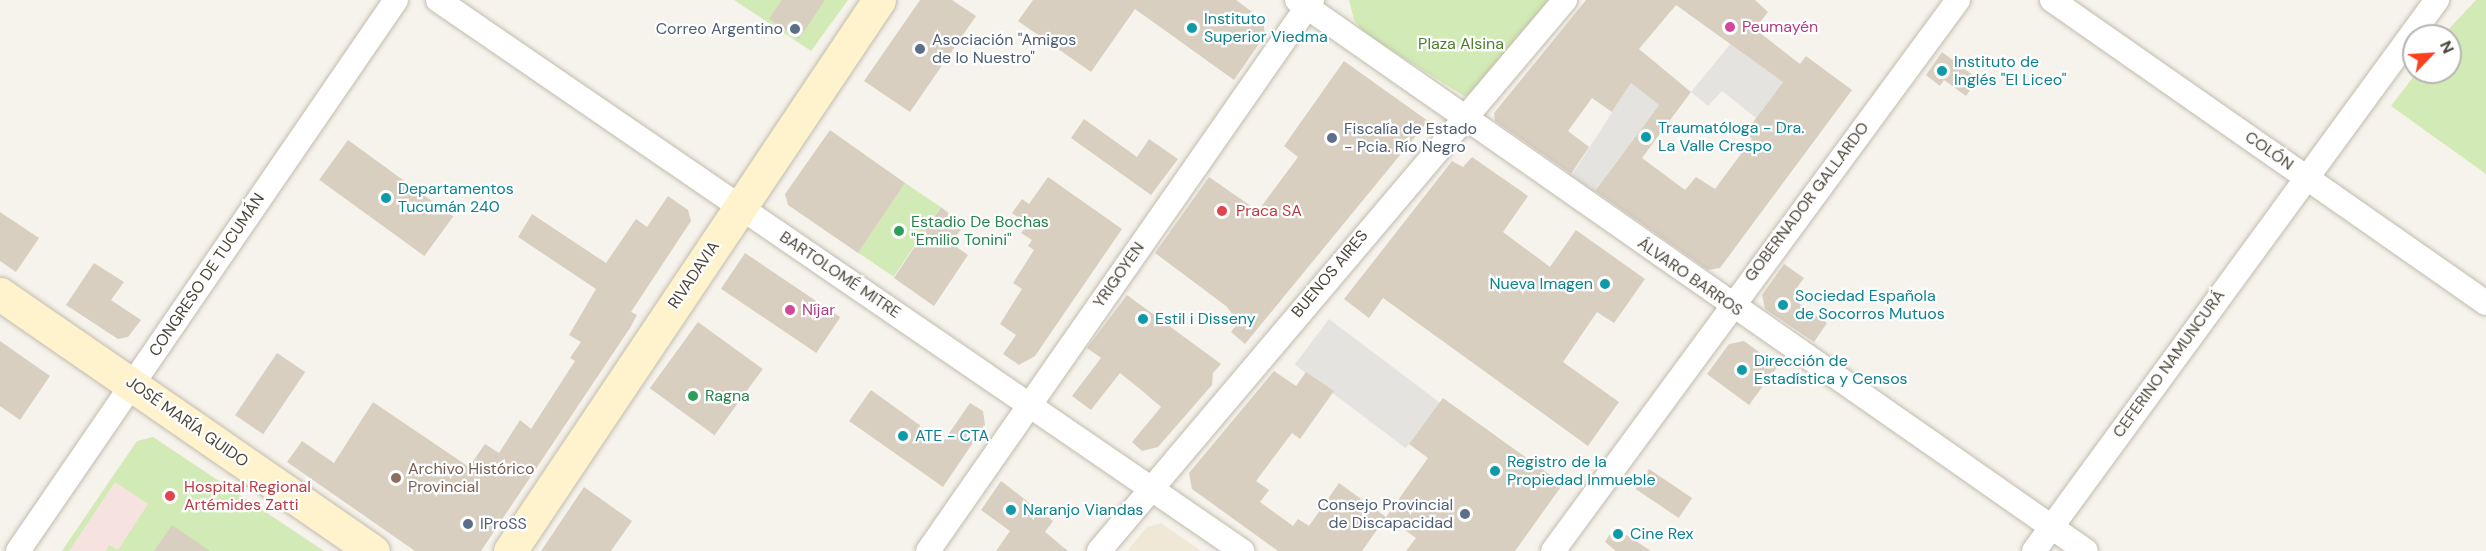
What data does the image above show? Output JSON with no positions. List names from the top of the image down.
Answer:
{
  "streets": {
    "main road": ["RIVADAVIA", "JOSÉ MARÍA GUIDO"],
    "street": [
      "COLÓN",
      "GOBERNADOR GALLARDO",
      "BUENOS AIRES",
      "CONGRESO DE TUCUMÁN",
      "BARTOLOMÉ MITRE",
      "YRIGOYEN",
      "ÁLVARO BARROS",
      "CEFERINO NAMUNCURÁ"
    ]
  },
  "crossings": [
    ["COLÓN", "CEFERINO NAMUNCURÁ"],
    ["GOBERNADOR GALLARDO", "ÁLVARO BARROS"],
    ["BUENOS AIRES", "BARTOLOMÉ MITRE"],
    ["BUENOS AIRES", "ÁLVARO BARROS"],
    ["CONGRESO DE TUCUMÁN", "JOSÉ MARÍA GUIDO"],
    ["RIVADAVIA", "BARTOLOMÉ MITRE"],
    ["BARTOLOMÉ MITRE", "YRIGOYEN"],
    ["YRIGOYEN", "ÁLVARO BARROS"],
    ["ÁLVARO BARROS", "CEFERINO NAMUNCURÁ"]
  ],
  "parks": ["Plaza Alsina"],
  "places": [
    "Peumayén",
    "Instituto Superior Viedma",
    "Correo Argentino",
    "Asociación \"Amigos de lo Nuestro\"",
    "Instituto de Inglés \"El Liceo\"",
    "Traumatóloga - Dra. La Valle Crespo",
    "Fiscalía de Estado - Pcia. Río Negro",
    "Departamentos Tucumán 240",
    "Praca SA",
    "Estadio De Bochas \"Emilio Tonini\"",
    "Nueva Imagen",
    "Sociedad Española de Socorros Mutuos",
    "Níjar",
    "Estil i Disseny",
    "Dirección de Estadística y Censos",
    "Ragna",
    "ATE - CTA",
    "Registro de la Propiedad Inmueble",
    "Archivo Histórico Provincial",
    "Hospital Regional Artémides Zatti",
    "Naranjo Viandas",
    "Consejo Provincial de Discapacidad",
    "IProSS",
    "Cine Rex"
  ],
  "north": "top right"
}
